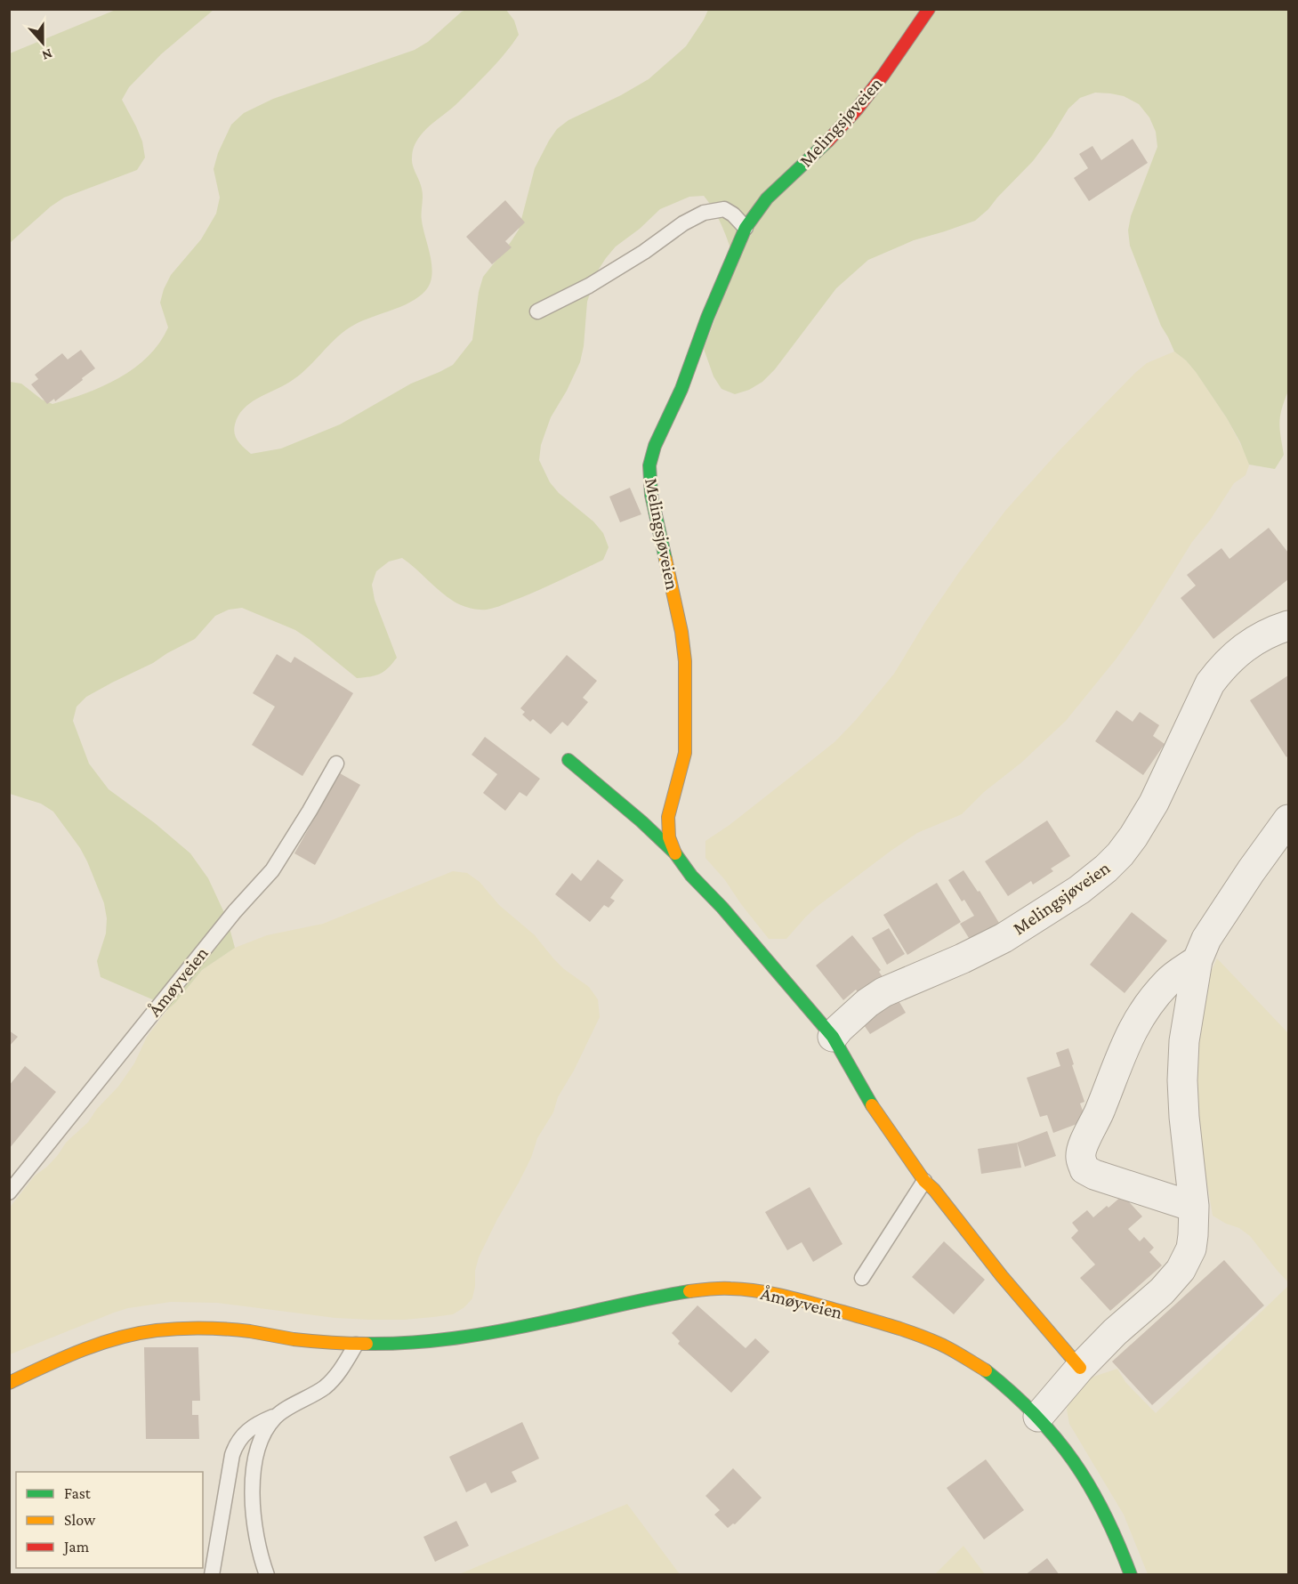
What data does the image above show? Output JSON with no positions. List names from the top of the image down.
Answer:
{
  "streets": {
    "street": ["Melingsjøveien", "Åmøyveien"]
  },
  "legend": ["Fast", "Slow", "Jam"],
  "north": "bottom"
}
